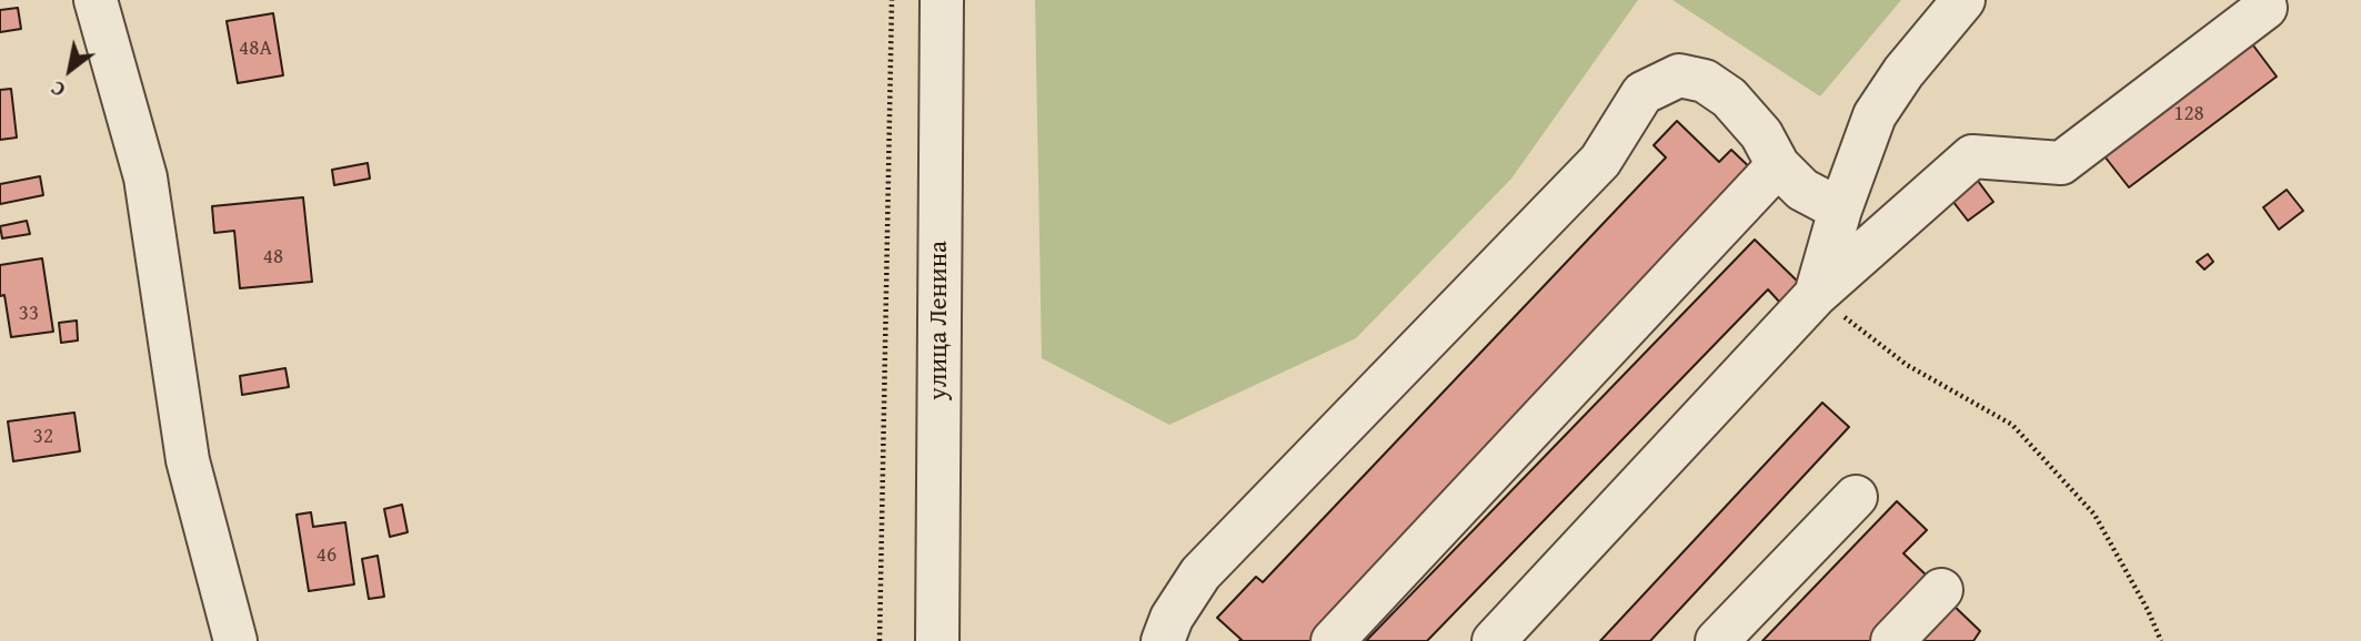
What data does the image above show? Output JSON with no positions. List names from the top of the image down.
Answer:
{
  "streets": {
    "street": ["улица Ленина"]
  },
  "house_numbers": [
    "48А",
    "128",
    "48",
    "33",
    "32",
    "46"
  ],
  "north": "bottom left"
}
